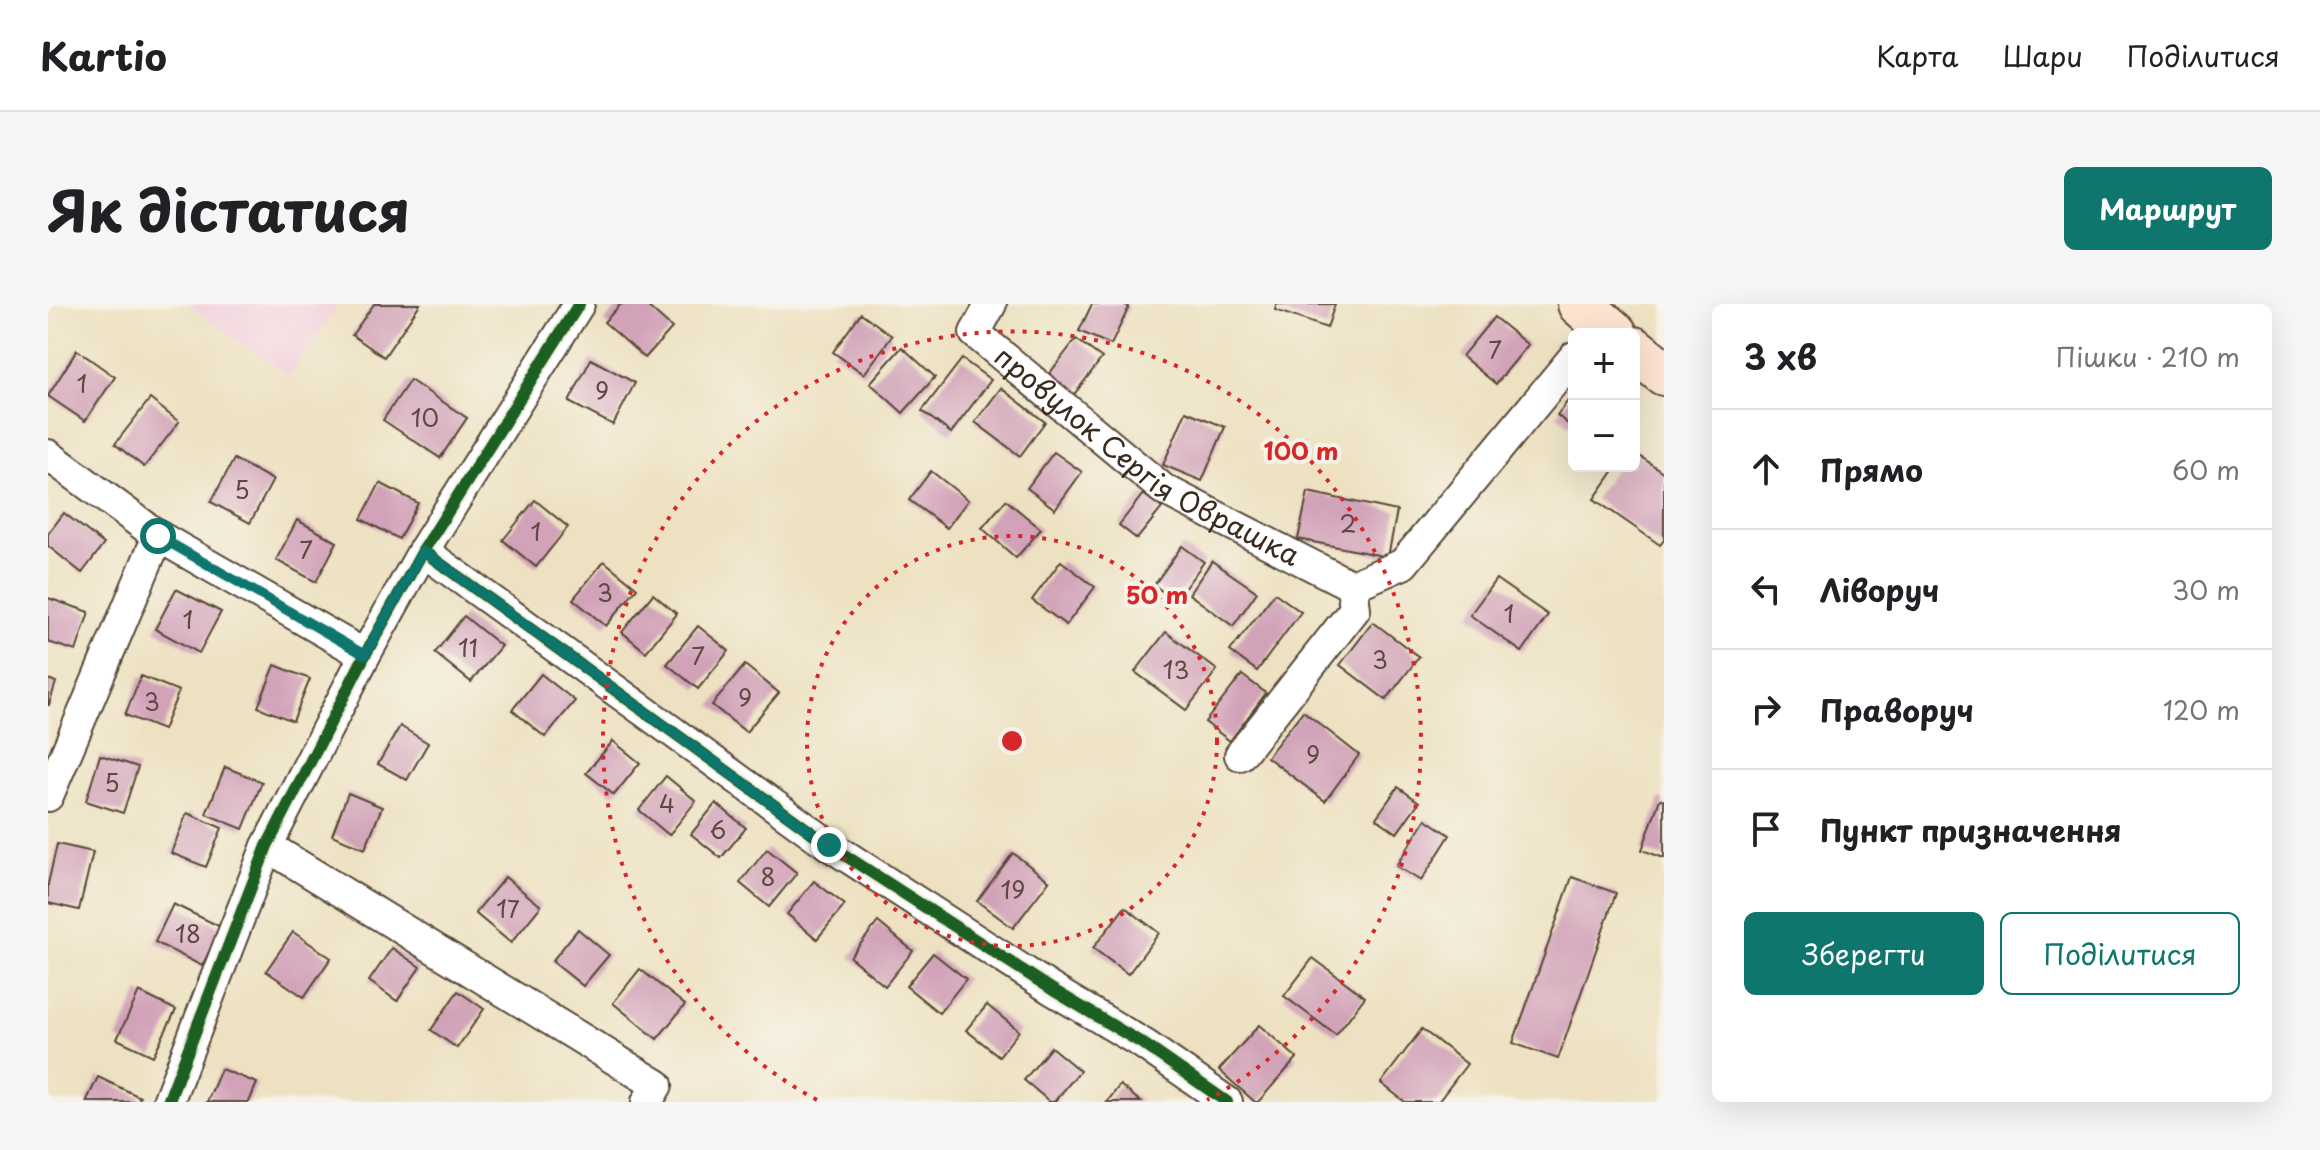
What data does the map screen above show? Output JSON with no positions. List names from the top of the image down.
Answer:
{
  "streets": {
    "street": ["провулок Сергія Оврашка"]
  },
  "house_numbers": [
    "7",
    "1",
    "9",
    "10",
    "5",
    "2",
    "1",
    "7",
    "3",
    "1",
    "1",
    "11",
    "7",
    "3",
    "13",
    "9",
    "3",
    "9",
    "5",
    "4",
    "6",
    "8",
    "19",
    "17",
    "18"
  ],
  "page": {
    "header": "Kartio",
    "nav": ["Карта", "Шари", "Поділитися"],
    "title": "Як дістатися",
    "buttons": [
      "Маршрут",
      ["Зберегти", "Поділитися"]
    ],
    "heading": ["3 хв", "Пішки · 210 m"],
    "map_buttons": ["+", "−"],
    "list": [
      ["Прямо", "60 m"],
      ["Ліворуч", "30 m"],
      ["Праворуч", "120 m"],
      "Пункт призначення"
    ]
  },
  "rings": ["100 m", "50 m"]
}
